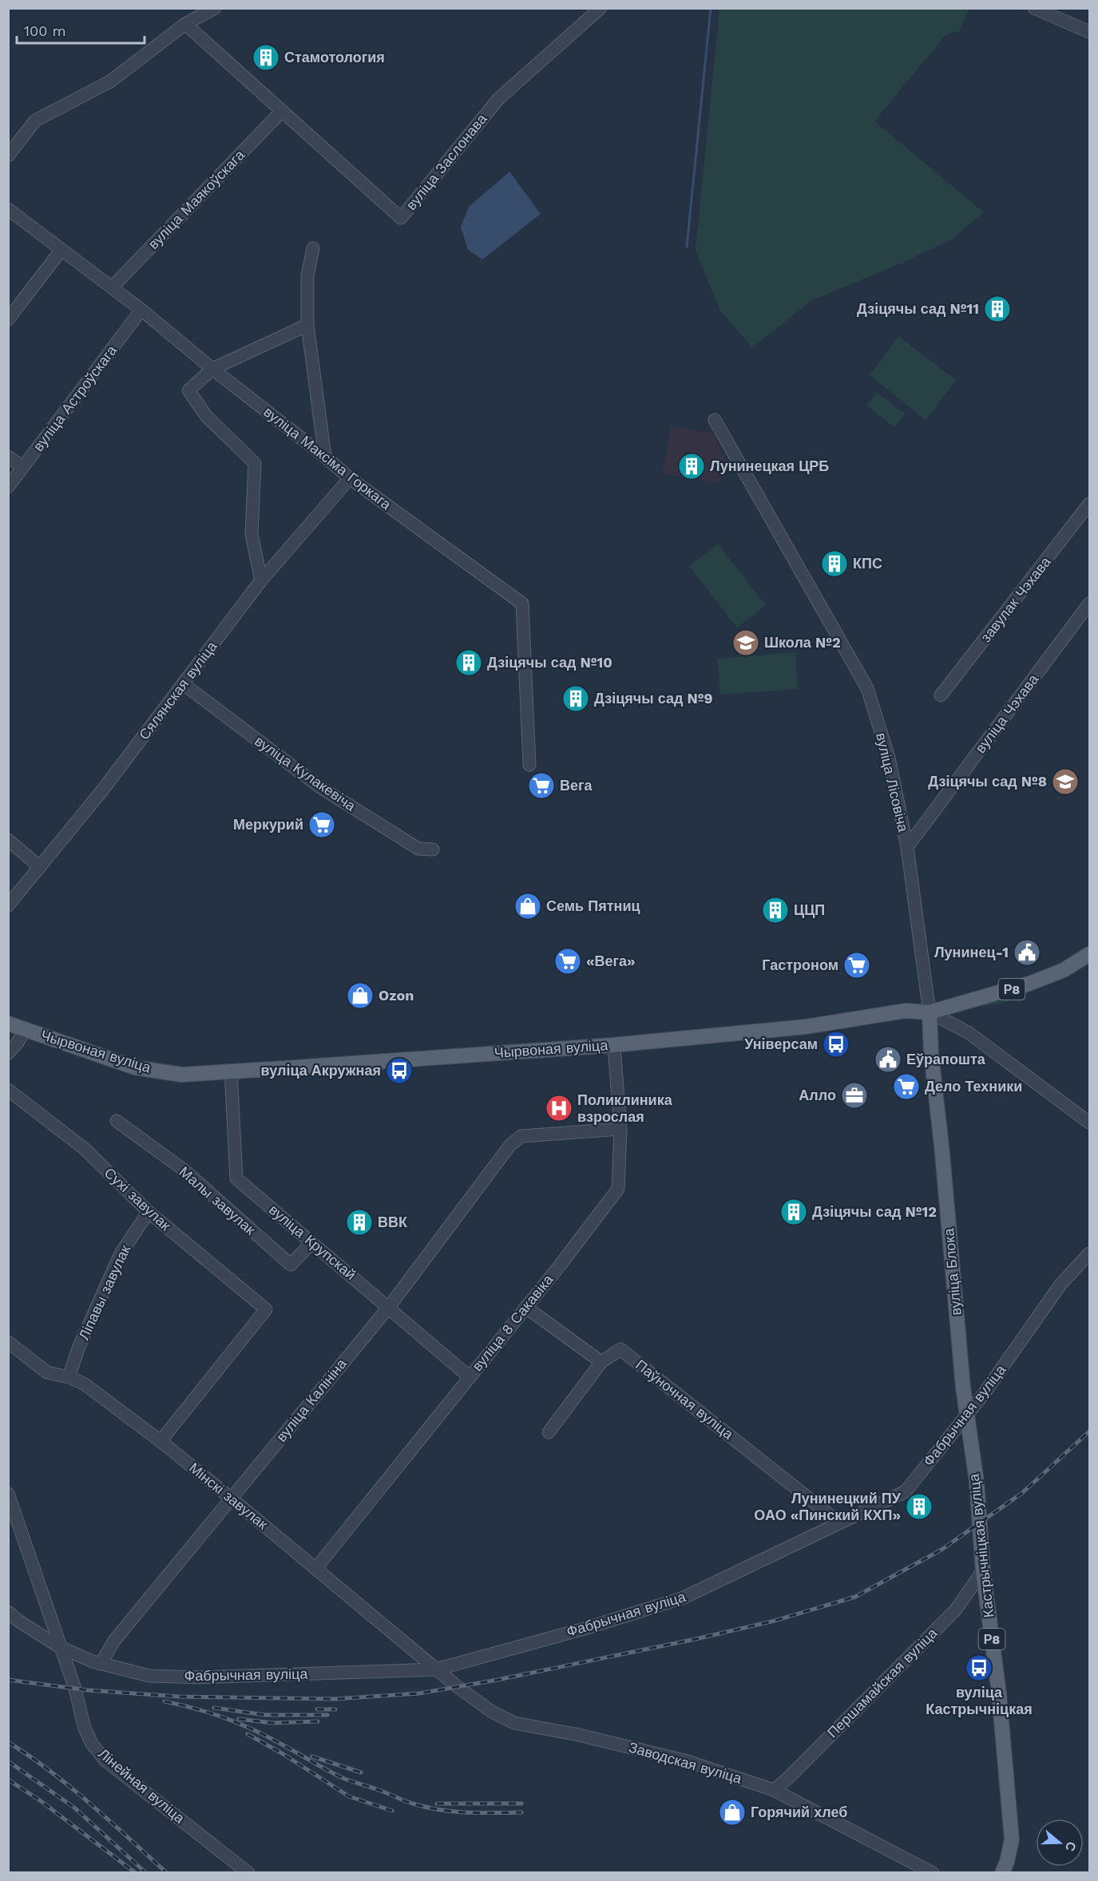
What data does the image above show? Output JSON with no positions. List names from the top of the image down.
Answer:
{
  "streets": {
    "main road": [
      "Р8",
      "Чырвоная вуліца",
      "вуліца Блока",
      "Кастрычніцкая вуліца"
    ],
    "street": [
      "вуліца Заслонава",
      "вуліца Маякоўскага",
      "вуліца Астроўскага",
      "вуліца Максіма Горкага",
      "завулак Чэхава",
      "Сялянская вуліца",
      "вуліца Чэхава",
      "вуліца Кулакевіча",
      "вуліца Лісовіча",
      "Сухі завулак",
      "Малы завулак",
      "вуліца Крупскай",
      "Ліпавы завулак",
      "вуліца 8 Сакавіка",
      "Паўночная вуліца",
      "вуліца Калініна",
      "Фабрычная вуліца",
      "Мінскі завулак",
      "Першамайская вуліца",
      "Заводская вуліца",
      "Лінейная вуліца"
    ]
  },
  "crossings": [
    ["вуліца Заслонава", "вуліца Маякоўскага"],
    ["вуліца Маякоўскага", "вуліца Максіма Горкага"],
    ["вуліца Астроўскага", "вуліца Максіма Горкага"],
    ["вуліца Максіма Горкага", "Сялянская вуліца"],
    ["Сялянская вуліца", "вуліца Кулакевіча"],
    ["вуліца Чэхава", "вуліца Лісовіча"],
    ["вуліца Лісовіча", "Чырвоная вуліца"],
    ["вуліца Лісовіча", "вуліца Блока"],
    ["Чырвоная вуліца", "вуліца Крупскай"],
    ["Чырвоная вуліца", "вуліца Блока"],
    ["Чырвоная вуліца", "вуліца 8 Сакавіка"],
    ["Сухі завулак", "Ліпавы завулак"],
    ["Сухі завулак", "Мінскі завулак"],
    ["Малы завулак", "вуліца Крупскай"],
    ["вуліца Крупскай", "вуліца 8 Сакавіка"],
    ["вуліца Крупскай", "вуліца Калініна"],
    ["вуліца Блока", "Фабрычная вуліца"],
    ["вуліца Блока", "Кастрычніцкая вуліца"],
    ["Ліпавы завулак", "Мінскі завулак"],
    ["вуліца 8 Сакавіка", "вуліца Калініна"],
    ["вуліца 8 Сакавіка", "Мінскі завулак"],
    ["Паўночная вуліца", "Фабрычная вуліца"],
    ["вуліца Калініна", "Фабрычная вуліца"],
    ["вуліца Калініна", "Мінскі завулак"],
    ["Фабрычная вуліца", "Мінскі завулак"],
    ["Фабрычная вуліца", "Кастрычніцкая вуліца"],
    ["Фабрычная вуліца", "Заводская вуліца"],
    ["Фабрычная вуліца", "Лінейная вуліца"],
    ["Мінскі завулак", "Заводская вуліца"],
    ["Кастрычніцкая вуліца", "Першамайская вуліца"],
    ["Першамайская вуліца", "Заводская вуліца"]
  ],
  "places": {
    "building": [
      "Стамотология",
      "Дзіцячы сад №11",
      "Лунинецкая ЦРБ",
      "КПС",
      "Дзіцячы сад №10",
      "Дзіцячы сад №9",
      "ЦЦП",
      "Дзіцячы сад №12",
      "ВВК",
      "Лунинецкий ПУ ОАО «Пинский КХП»"
    ],
    "school or university": ["Школа №2", "Дзіцячы сад №8"],
    "supermarket": [
      "Вега",
      "Меркурий",
      "«Вега»",
      "Гастроном",
      "Дело Техники"
    ],
    "shop": ["Семь Пятниц", "Ozon", "Горячий хлеб"],
    "public building": ["Лунинец-1", "Еўрапошта"],
    "bus stop": ["Універсам", "вуліца Акружная", "вуліца Кастрычніцкая"],
    "office": ["Алло"],
    "hospital": ["Поликлиника взрослая"]
  },
  "scale_bar": "100 m",
  "north": "right"
}
